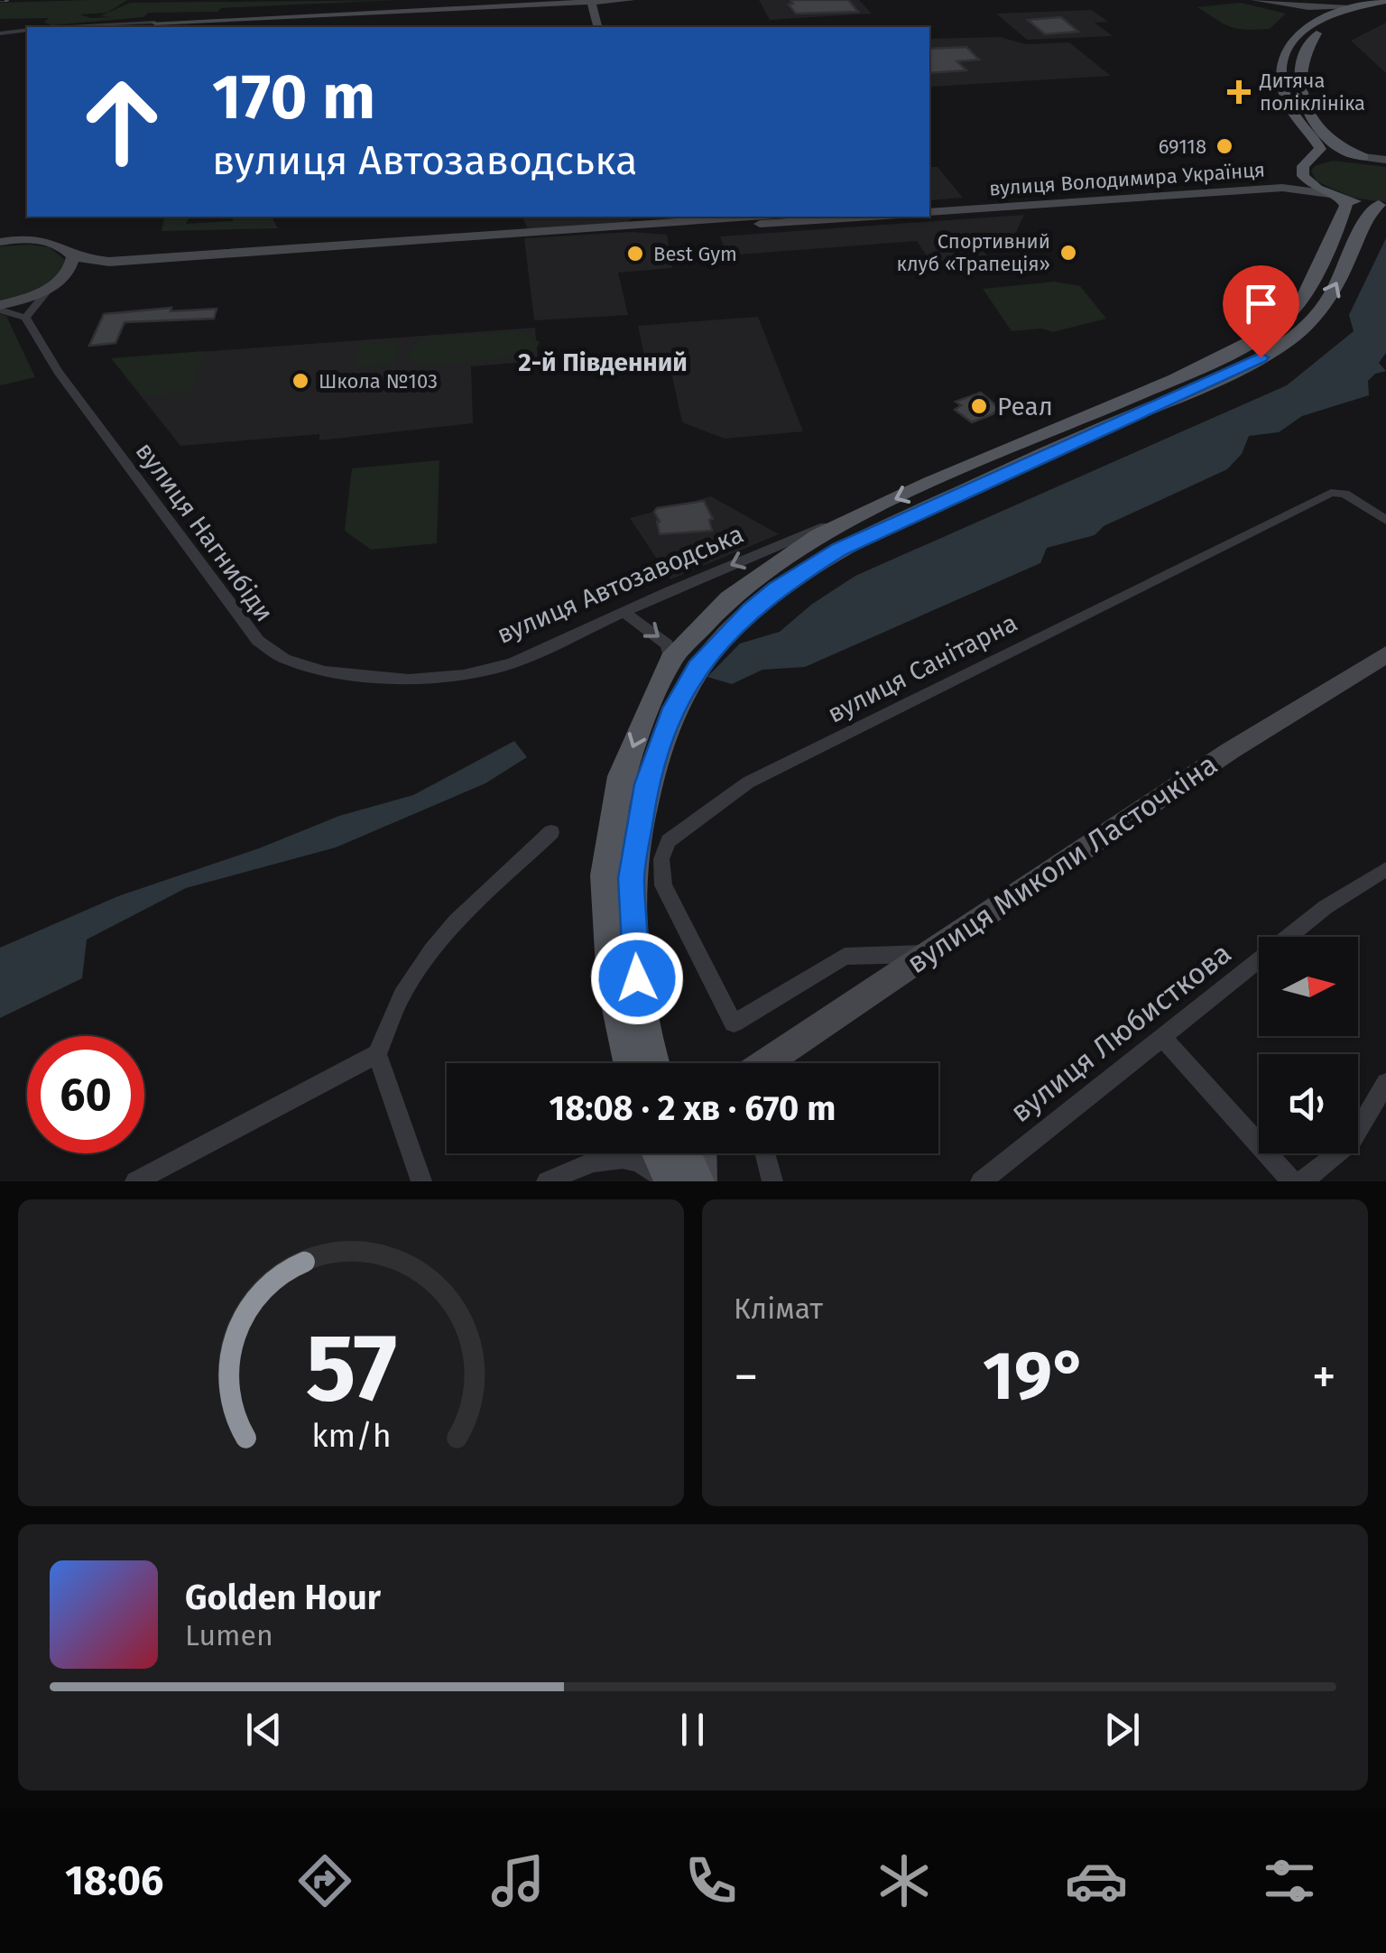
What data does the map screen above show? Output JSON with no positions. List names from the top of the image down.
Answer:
{
  "streets": {
    "main road": ["вулиця Володимира Українця", "вулиця Автозаводська"],
    "street": [
      "вулиця Нагнибіди",
      "вулиця Санітарна",
      "вулиця Миколи Ласточкіна",
      "вулиця Любисткова"
    ]
  },
  "crossings": [
    ["вулиця Володимира Українця", "вулиця Автозаводська"],
    ["вулиця Нагнибіди", "вулиця Автозаводська"],
    ["вулиця Санітарна", "вулиця Миколи Ласточкіна"]
  ],
  "districts": ["2-й Південний"],
  "places": {
    "health": ["Дитяча поліклініка"],
    "other": [
      "69118",
      "Спортивний клуб «Трапеція»",
      "Best Gym",
      "Школа №103",
      "Реал"
    ]
  },
  "north": "right",
  "page": {
    "turn": ["170 m", "вулиця Автозаводська"],
    "limit": "60",
    "trip": "18:08 · 2 хв · 670 m",
    "tile": "Клімат",
    "heat": ["−", "19°", "+"],
    "song": ["Golden Hour", "Lumen"],
    "tabs": "18:06",
    "gauge": ["57", "km/h"]
  }
}
